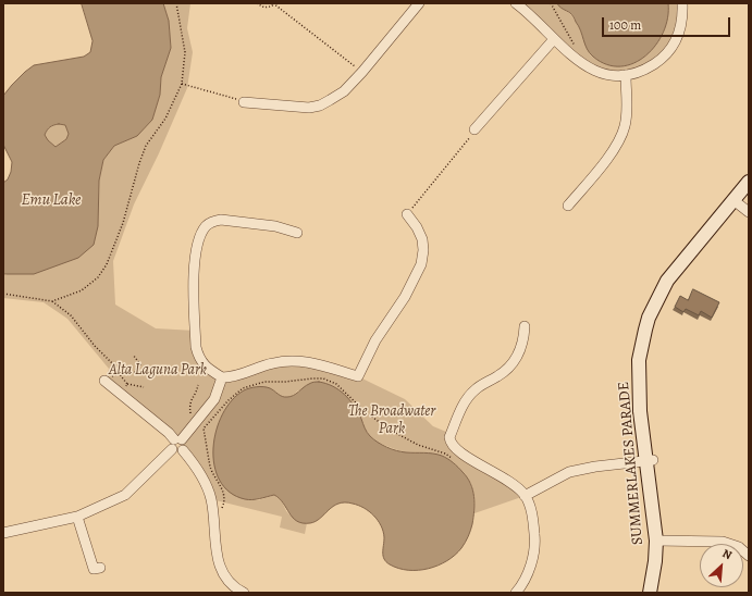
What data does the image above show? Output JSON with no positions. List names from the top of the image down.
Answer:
{
  "streets": {
    "street": ["SUMMERLAKES PARADE"]
  },
  "water": ["Emu Lake"],
  "parks": ["Alta Laguna Park", "The Broadwater Park"],
  "scale_bar": "100 m",
  "north": "top right"
}
